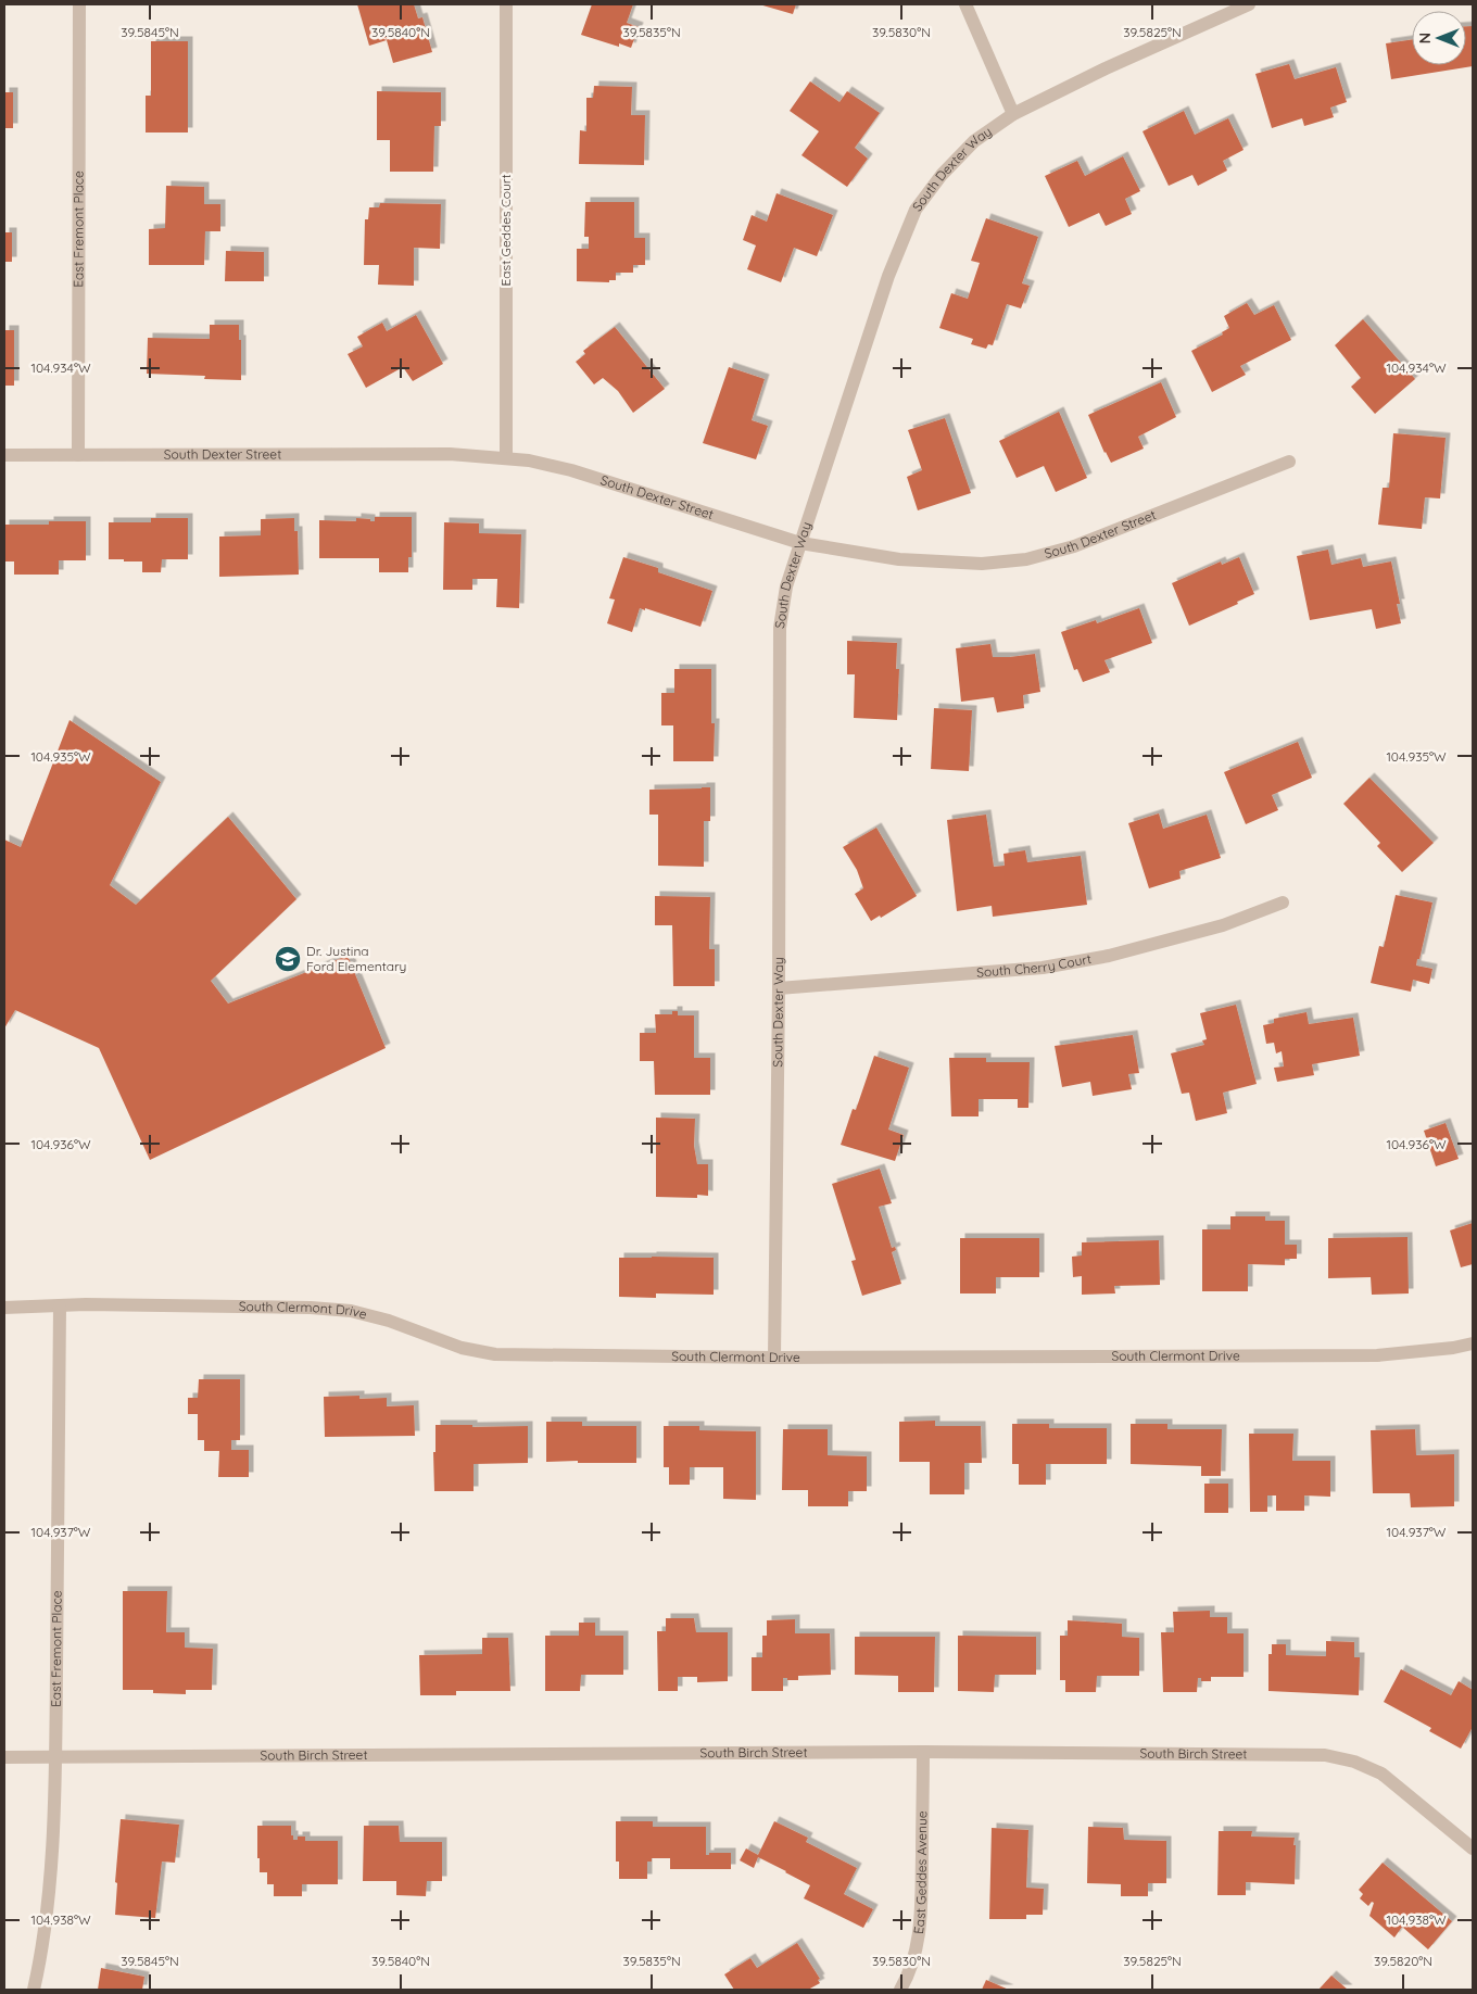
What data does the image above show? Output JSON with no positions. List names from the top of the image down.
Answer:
{
  "streets": {
    "street": [
      "South Dexter Way",
      "East Fremont Place",
      "East Geddes Court",
      "South Dexter Street",
      "South Cherry Court",
      "South Clermont Drive",
      "South Birch Street",
      "East Geddes Avenue"
    ]
  },
  "crossings": [
    ["South Dexter Way", "South Dexter Street"],
    ["South Dexter Way", "South Cherry Court"],
    ["South Dexter Way", "South Clermont Drive"],
    ["East Fremont Place", "South Dexter Street"],
    ["East Fremont Place", "South Clermont Drive"],
    ["East Fremont Place", "South Birch Street"],
    ["East Geddes Court", "South Dexter Street"],
    ["South Birch Street", "East Geddes Avenue"]
  ],
  "places": {
    "school or university": ["Dr. Justina Ford Elementary"]
  },
  "north": "left",
  "coordinates": [
    "39.5845°N",
    "39.5840°N",
    "39.5835°N",
    "39.5830°N",
    "39.5825°N",
    "104.934°W",
    "104.935°W",
    "104.936°W",
    "104.937°W",
    "104.938°W",
    "39.5820°N"
  ]
}
